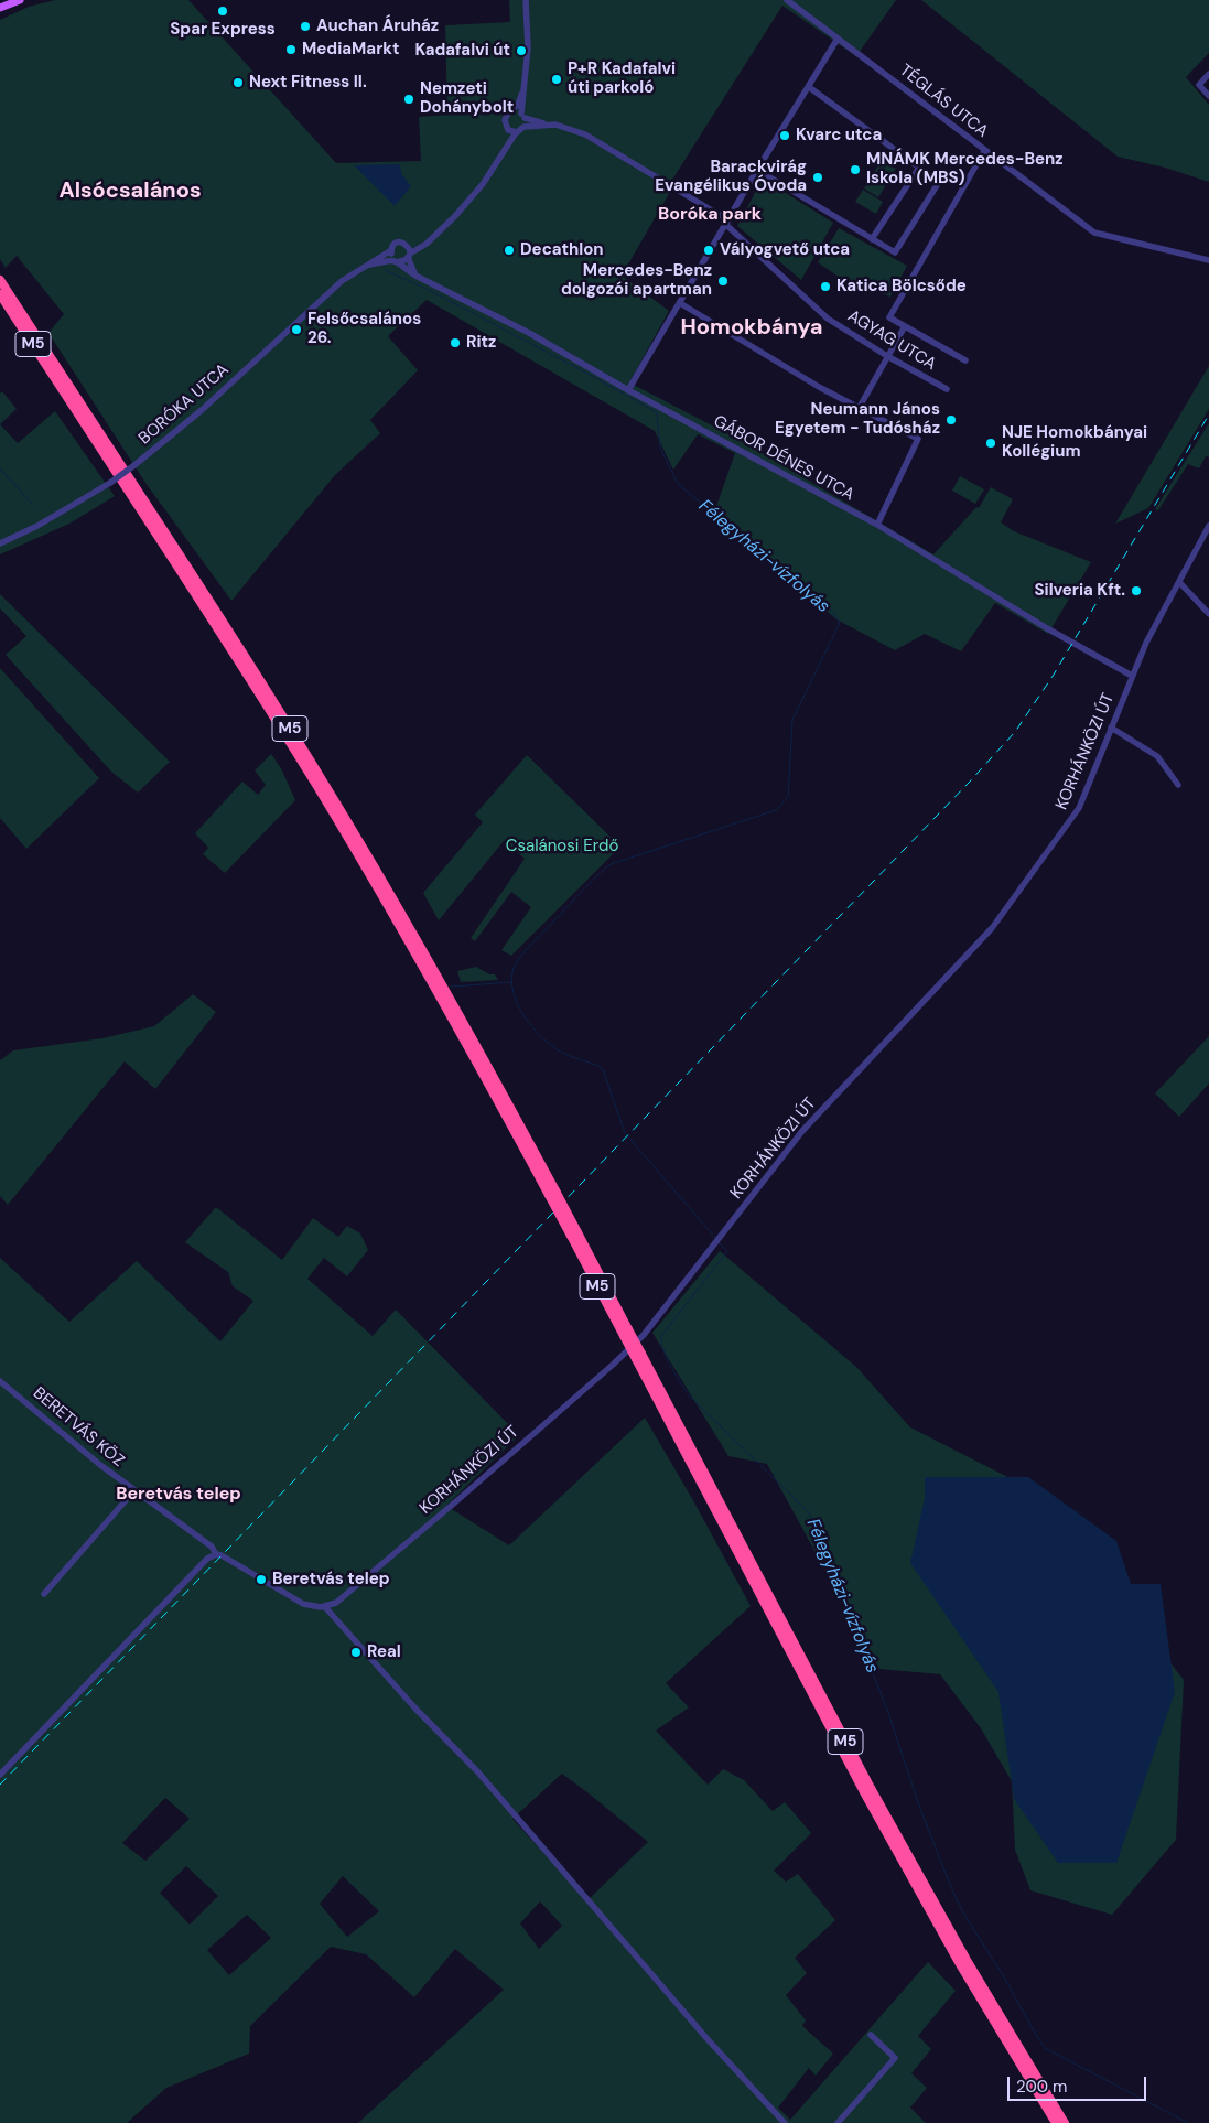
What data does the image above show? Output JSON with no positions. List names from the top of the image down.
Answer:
{
  "streets": {
    "highway": ["M5"],
    "street": [
      "TÉGLÁS UTCA",
      "AGYAG UTCA",
      "BORÓKA UTCA",
      "GÁBOR DÉNES UTCA",
      "KORHÁNKÖZI ÚT",
      "BERETVÁS KÖZ"
    ]
  },
  "crossings": [
    ["BORÓKA UTCA", "GÁBOR DÉNES UTCA"],
    ["GÁBOR DÉNES UTCA", "KORHÁNKÖZI ÚT"]
  ],
  "districts": [
    "Alsócsalános",
    "Boróka park",
    "Homokbánya",
    "Beretvás telep"
  ],
  "water": ["Félegyházi-vízfolyás"],
  "parks": ["Csalánosi Erdő"],
  "places": [
    "Spar Express",
    "Auchan Áruház",
    "MediaMarkt",
    "Kadafalvi út",
    "P+R Kadafalvi úti parkoló",
    "Next Fitness II.",
    "Nemzeti Dohánybolt",
    "Kvarc utca",
    "MNÁMK Mercedes-Benz Iskola (MBS)",
    "Barackvirág Evangélikus Óvoda",
    "Decathlon",
    "Vályogvető utca",
    "Mercedes-Benz dolgozói apartman",
    "Katica Bölcsőde",
    "Felsőcsalános 26.",
    "Ritz",
    "Neumann János Egyetem - Tudósház",
    "NJE Homokbányai Kollégium",
    "Silveria Kft.",
    "Beretvás telep",
    "Real"
  ],
  "scale_bar": "200 m"
}
